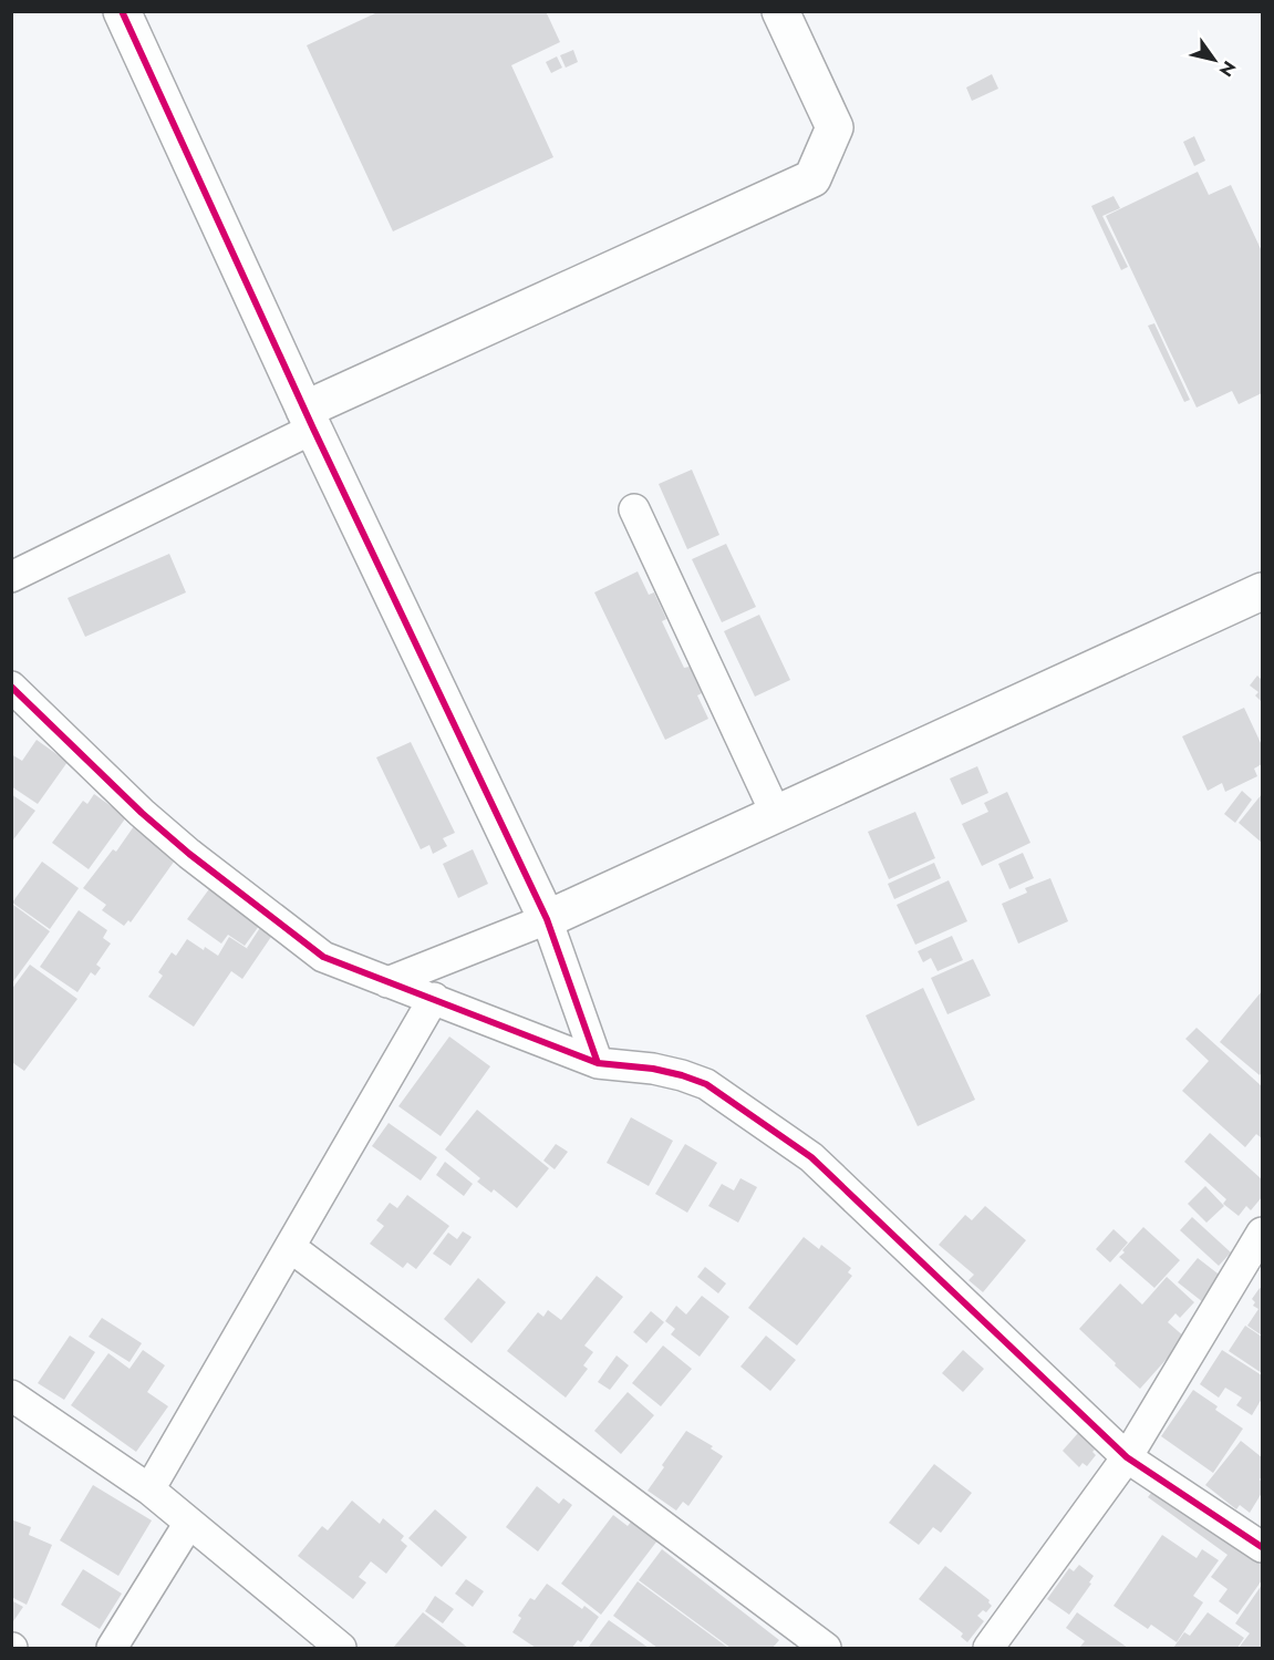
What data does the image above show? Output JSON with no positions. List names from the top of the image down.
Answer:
{
  "north": "bottom right"
}
